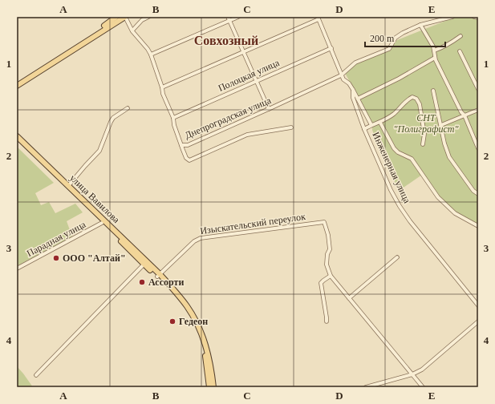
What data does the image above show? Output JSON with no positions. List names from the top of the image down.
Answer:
{
  "streets": {
    "main road": ["улица Вавилова"],
    "street": [
      "Полоцкая улица",
      "Днепроградская улица",
      "Инженерная улица",
      "Изыскательский переулок",
      "Парадная улица"
    ]
  },
  "crossings": [
    ["улица Вавилова", "Изыскательский переулок"],
    ["улица Вавилова", "Парадная улица"]
  ],
  "districts": ["Совхозный"],
  "parks": ["СНТ \"Полиграфист\""],
  "places": ["ООО \"Алтай\"", "Ассорти", "Гедеон"],
  "scale_bar": "200 m",
  "grid": {
    "columns": [
      "A",
      "B",
      "C",
      "D",
      "E"
    ],
    "rows": [
      "1",
      "2",
      "3",
      "4"
    ]
  }
}
